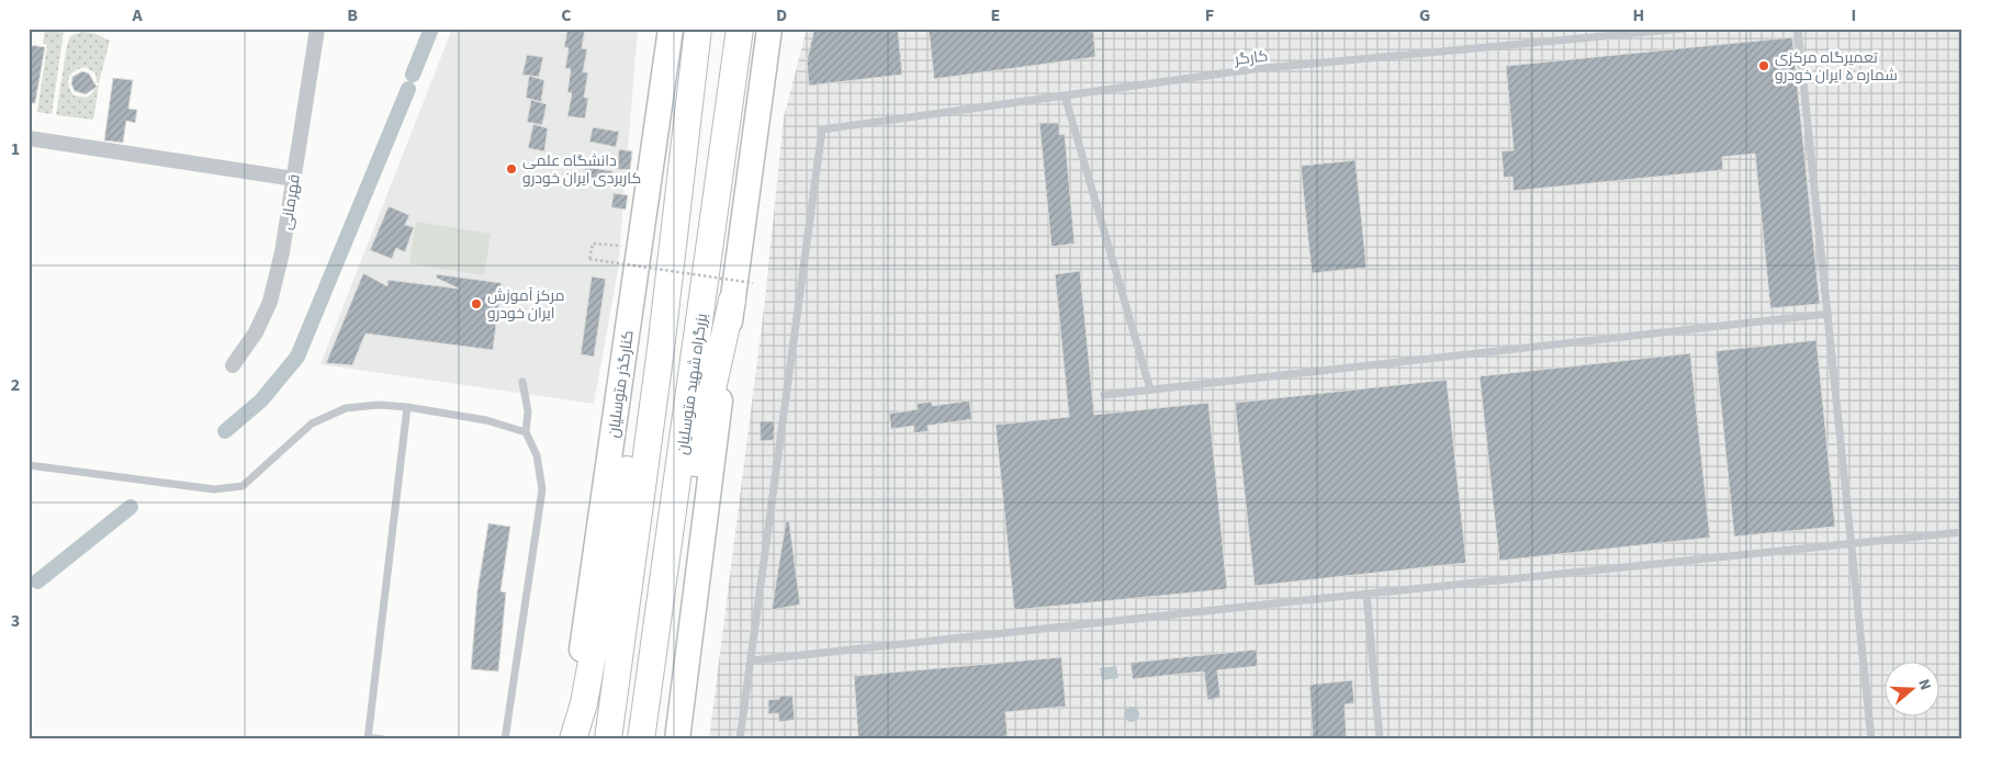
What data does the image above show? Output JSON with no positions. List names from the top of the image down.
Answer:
{
  "streets": {
    "highway": ["بزرگراه شهید متوسلیان"],
    "main road": ["کنارگذر متوسلیان"],
    "street": ["قهرمانی"],
    "lane": ["کارگر"]
  },
  "places": ["تعمیرگاه مرکزی شماره ۵ ایران خودرو", "دانشگاه علمی کاربردی ایران خودرو", "مرکز آموزش ایران خودرو"],
  "north": "right",
  "grid": {
    "columns": [
      "A",
      "B",
      "C",
      "D",
      "E",
      "F",
      "G",
      "H",
      "I"
    ],
    "rows": ["1", "2", "3"]
  }
}
